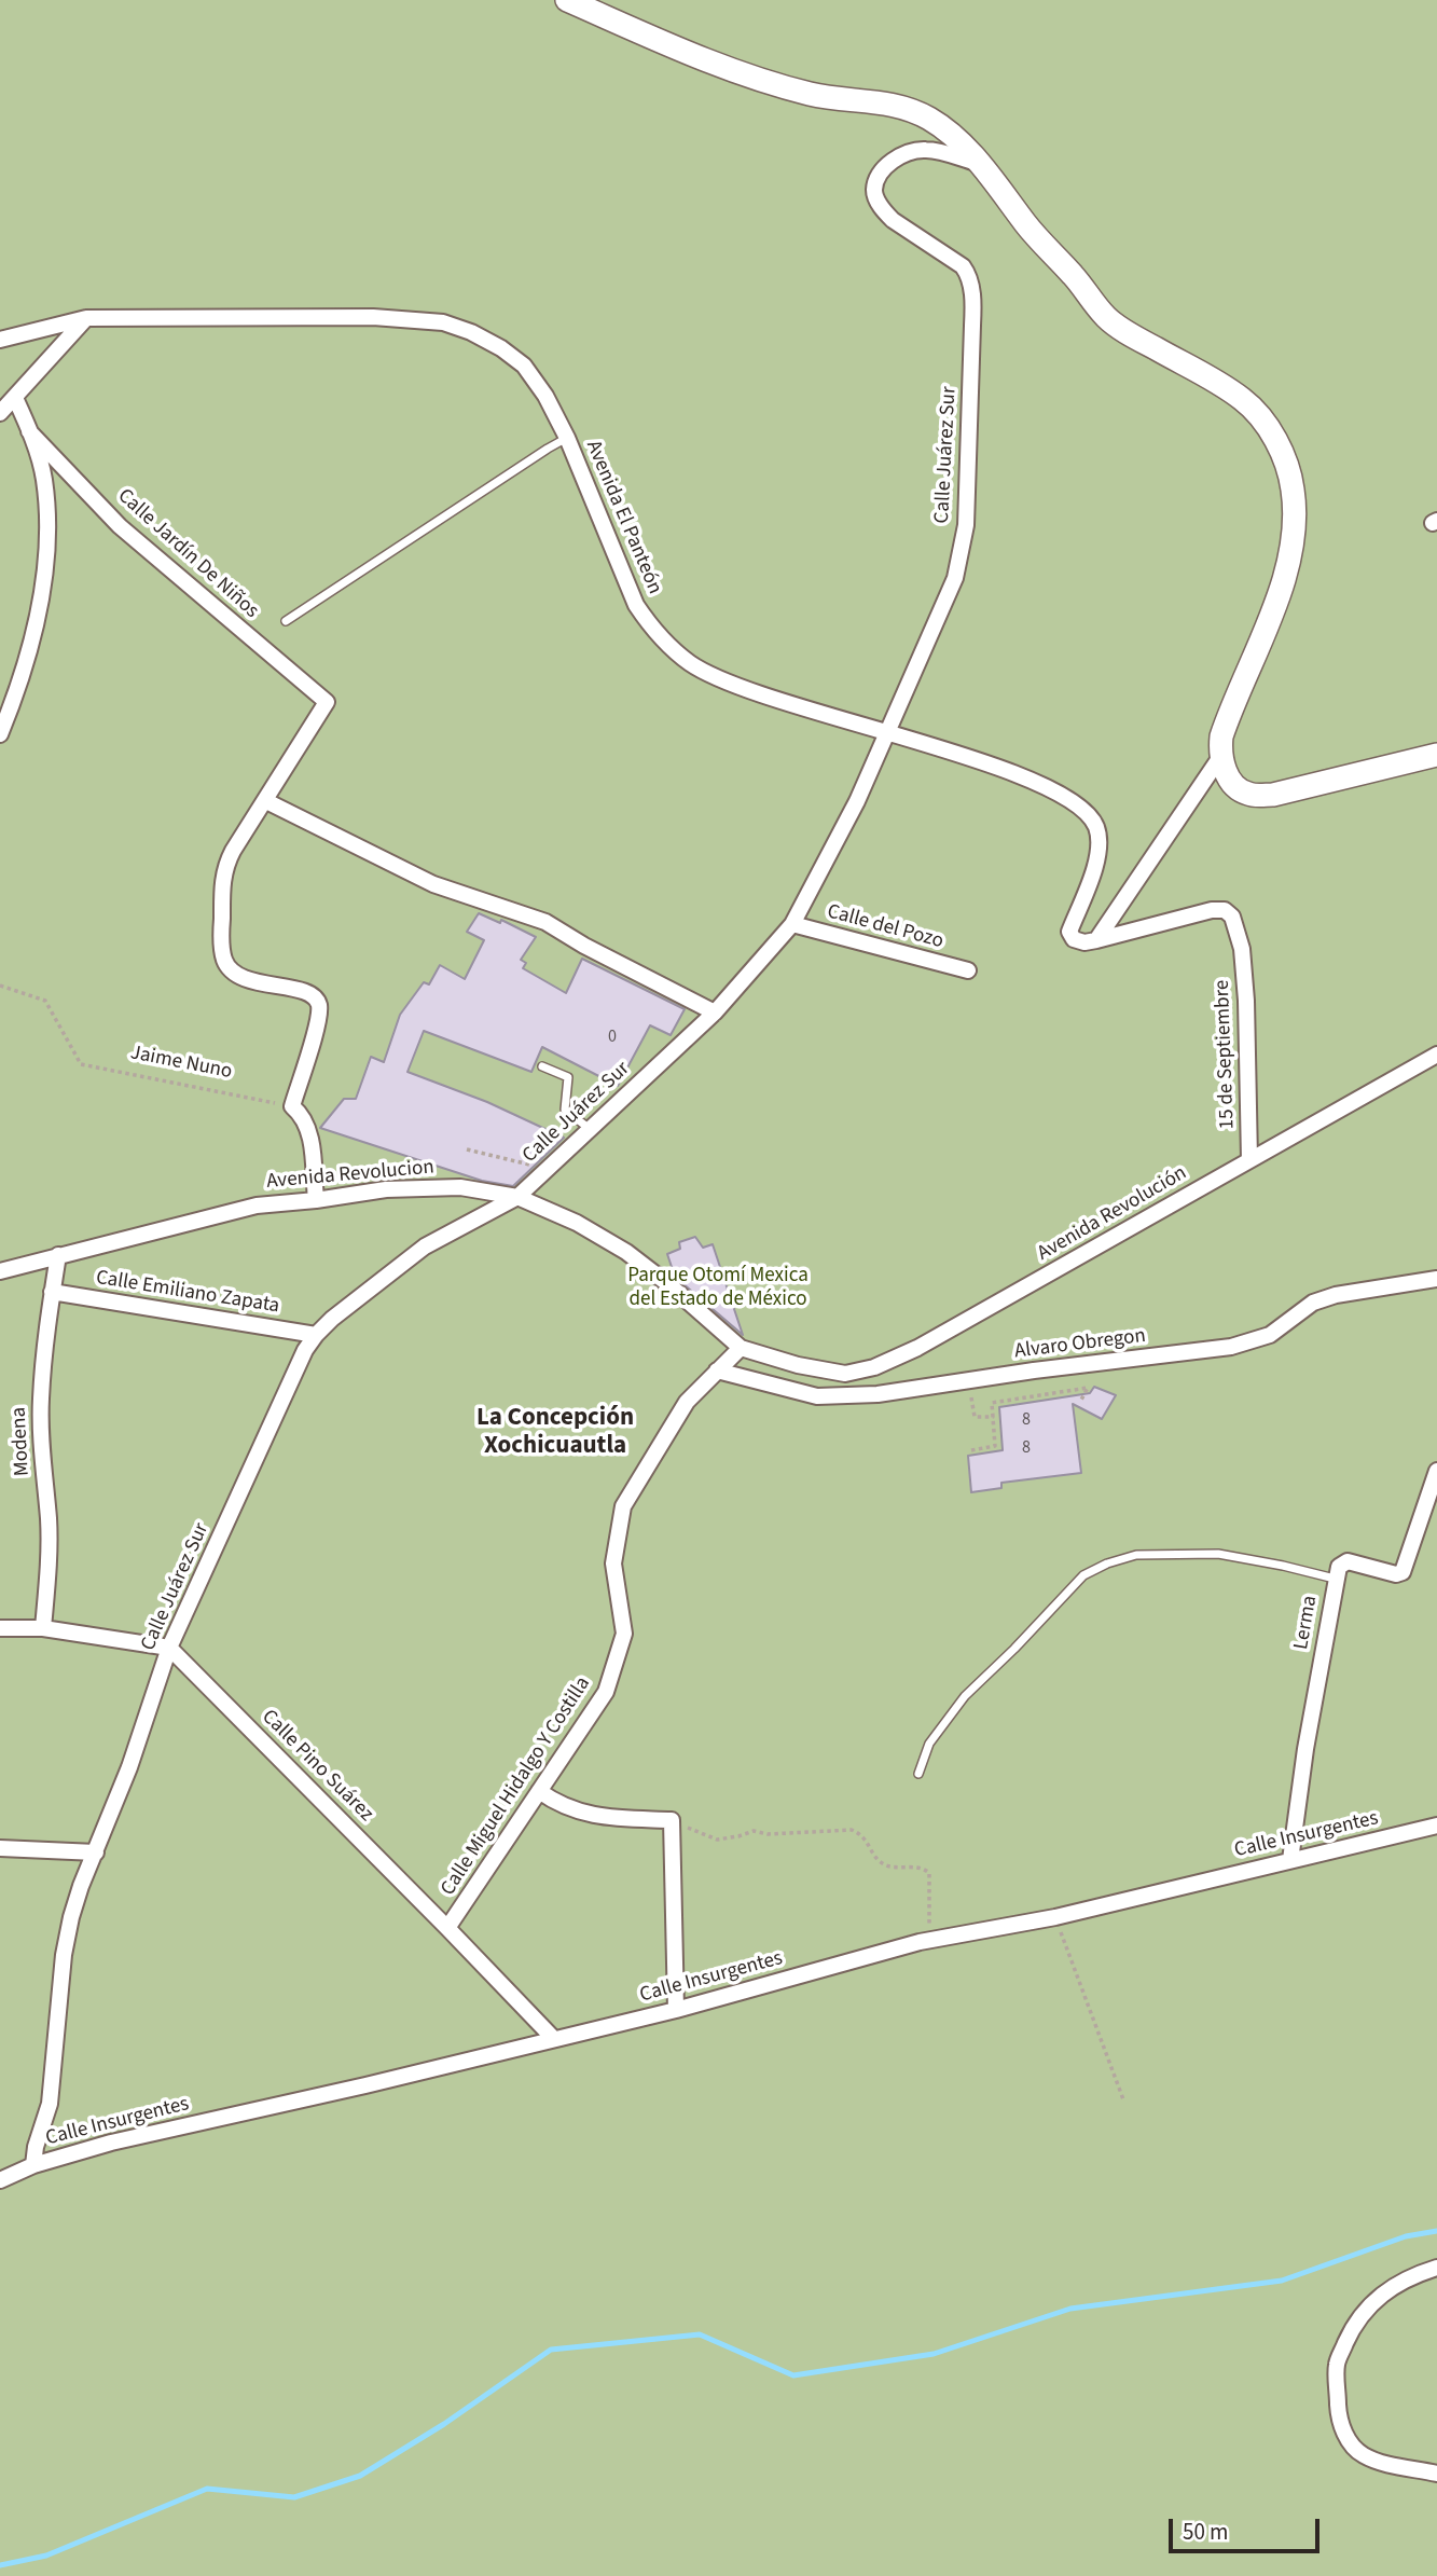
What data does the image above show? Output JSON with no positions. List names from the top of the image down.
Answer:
{
  "streets": {
    "street": [
      "Calle Juárez Sur",
      "Avenida El Panteón",
      "Calle Jardín De Niños",
      "Calle del Pozo",
      "15 de Septiembre",
      "Avenida Revolucion",
      "Avenida Revolución",
      "Calle Emiliano Zapata",
      "Alvaro Obregon",
      "Modena",
      "Lerma",
      "Calle Pino Suárez",
      "Calle Miguel Hidalgo Y Costilla",
      "Calle Insurgentes"
    ],
    "path": ["Jaime Nuno"]
  },
  "crossings": [
    ["Calle Juárez Sur", "Avenida El Panteón"],
    ["Calle Juárez Sur", "Calle del Pozo"],
    ["Calle Juárez Sur", "Avenida Revolucion"],
    ["Calle Juárez Sur", "Calle Emiliano Zapata"],
    ["Calle Juárez Sur", "Calle Pino Suárez"],
    ["Calle Juárez Sur", "Calle Insurgentes"],
    ["Avenida El Panteón", "15 de Septiembre"],
    ["15 de Septiembre", "Avenida Revolución"],
    ["Avenida Revolucion", "Avenida Revolución"],
    ["Avenida Revolucion", "Modena"],
    ["Avenida Revolucion", "Calle Miguel Hidalgo Y Costilla"],
    ["Calle Emiliano Zapata", "Modena"],
    ["Alvaro Obregon", "Calle Miguel Hidalgo Y Costilla"],
    ["Lerma", "Calle Insurgentes"],
    ["Calle Pino Suárez", "Calle Miguel Hidalgo Y Costilla"],
    ["Calle Pino Suárez", "Calle Insurgentes"]
  ],
  "districts": ["La Concepción Xochicuautla"],
  "parks": ["Parque Otomí Mexica del Estado de México"],
  "house_numbers": ["0", "8", "8"],
  "scale_bar": "50 m"
}
